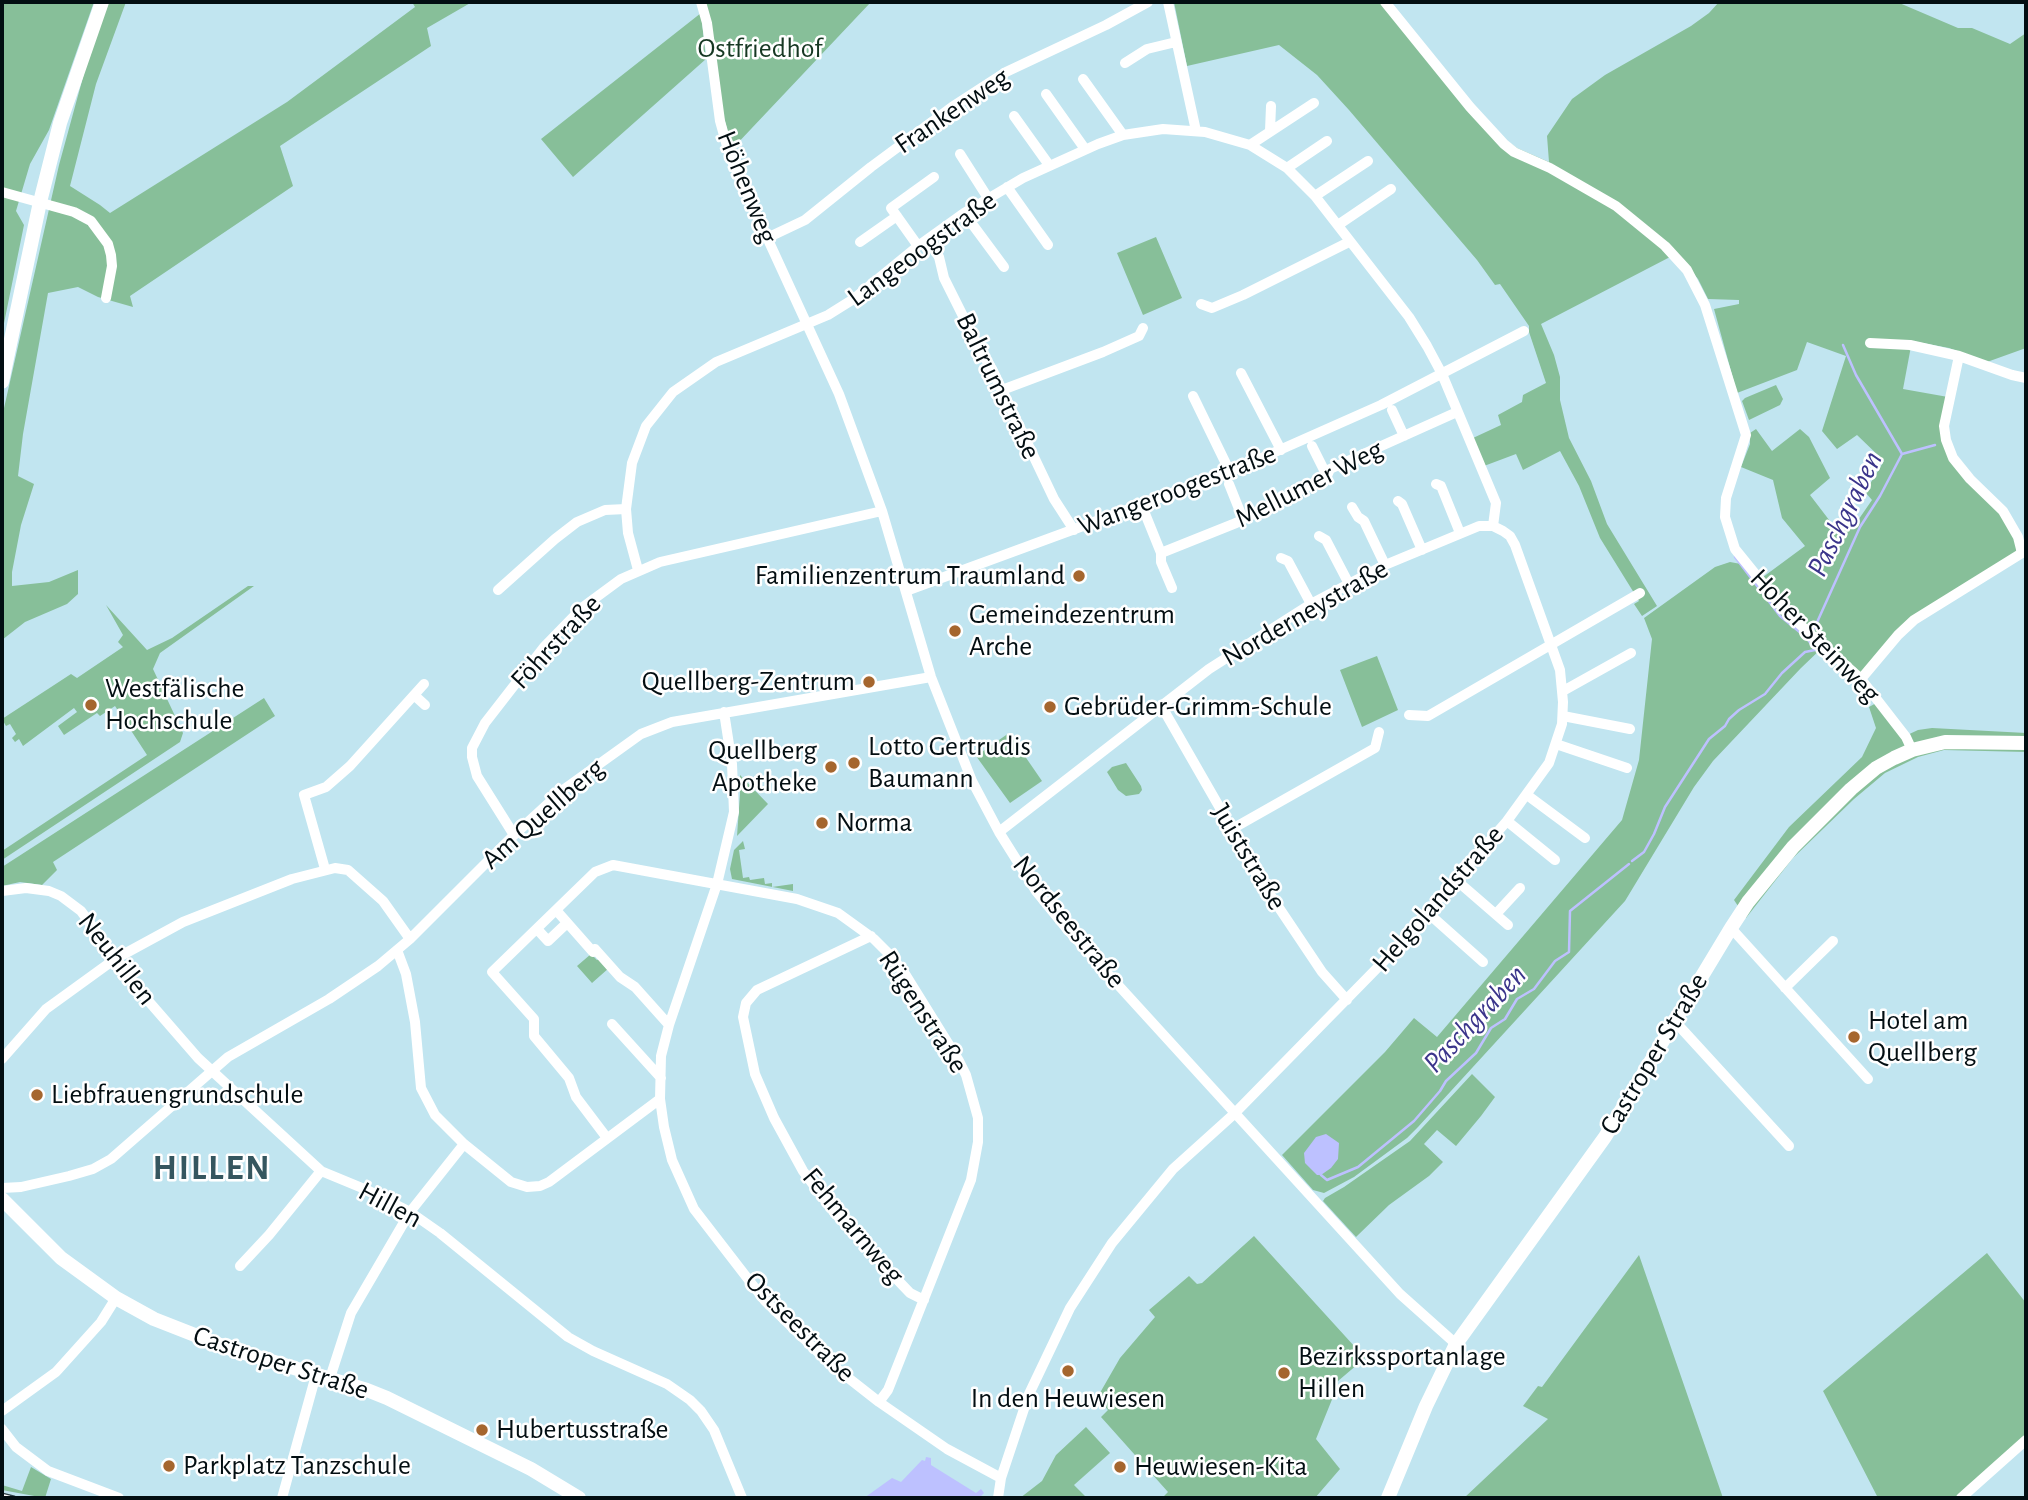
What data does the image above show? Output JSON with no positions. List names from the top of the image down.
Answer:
{
  "streets": {
    "main road": ["Castroper Straße"],
    "street": [
      "Frankenweg",
      "Höhenweg",
      "Langeoogstraße",
      "Baltrumstraße",
      "Mellumer Weg",
      "Wangeroogestraße",
      "Norderneystraße",
      "Hoher Steinweg",
      "Föhrstraße",
      "Am Quellberg",
      "Juiststraße",
      "Helgolandstraße",
      "Nordseestraße",
      "Neuhillen",
      "Rügenstraße",
      "Hillen",
      "Fehmarnweg",
      "Ostseestraße"
    ]
  },
  "crossings": [
    ["Frankenweg", "Höhenweg"],
    ["Höhenweg", "Langeoogstraße"],
    ["Höhenweg", "Nordseestraße"],
    ["Langeoogstraße", "Baltrumstraße"],
    ["Langeoogstraße", "Wangeroogestraße"],
    ["Langeoogstraße", "Föhrstraße"],
    ["Langeoogstraße", "Nordseestraße"],
    ["Baltrumstraße", "Wangeroogestraße"],
    ["Wangeroogestraße", "Nordseestraße"],
    ["Norderneystraße", "Juiststraße"],
    ["Norderneystraße", "Nordseestraße"],
    ["Hoher Steinweg", "Castroper Straße"],
    ["Föhrstraße", "Am Quellberg"],
    ["Föhrstraße", "Nordseestraße"],
    ["Am Quellberg", "Nordseestraße"],
    ["Am Quellberg", "Neuhillen"],
    ["Am Quellberg", "Hillen"],
    ["Am Quellberg", "Ostseestraße"],
    ["Juiststraße", "Helgolandstraße"],
    ["Helgolandstraße", "Nordseestraße"],
    ["Nordseestraße", "Castroper Straße"],
    ["Neuhillen", "Hillen"],
    ["Rügenstraße", "Fehmarnweg"],
    ["Rügenstraße", "Ostseestraße"]
  ],
  "districts": ["HILLEN"],
  "water": ["Paschgraben"],
  "parks": ["Ostfriedhof"],
  "places": [
    "Familienzentrum Traumland",
    "Gemeindezentrum Arche",
    "Quellberg-Zentrum",
    "Westfälische Hochschule",
    "Gebrüder-Grimm-Schule",
    "Lotto Gertrudis Baumann",
    "Quellberg Apotheke",
    "Norma",
    "Hotel am Quellberg",
    "Liebfrauengrundschule",
    "In den Heuwiesen",
    "Bezirkssportanlage Hillen",
    "Hubertusstraße",
    "Parkplatz Tanzschule",
    "Heuwiesen-Kita"
  ]
}
